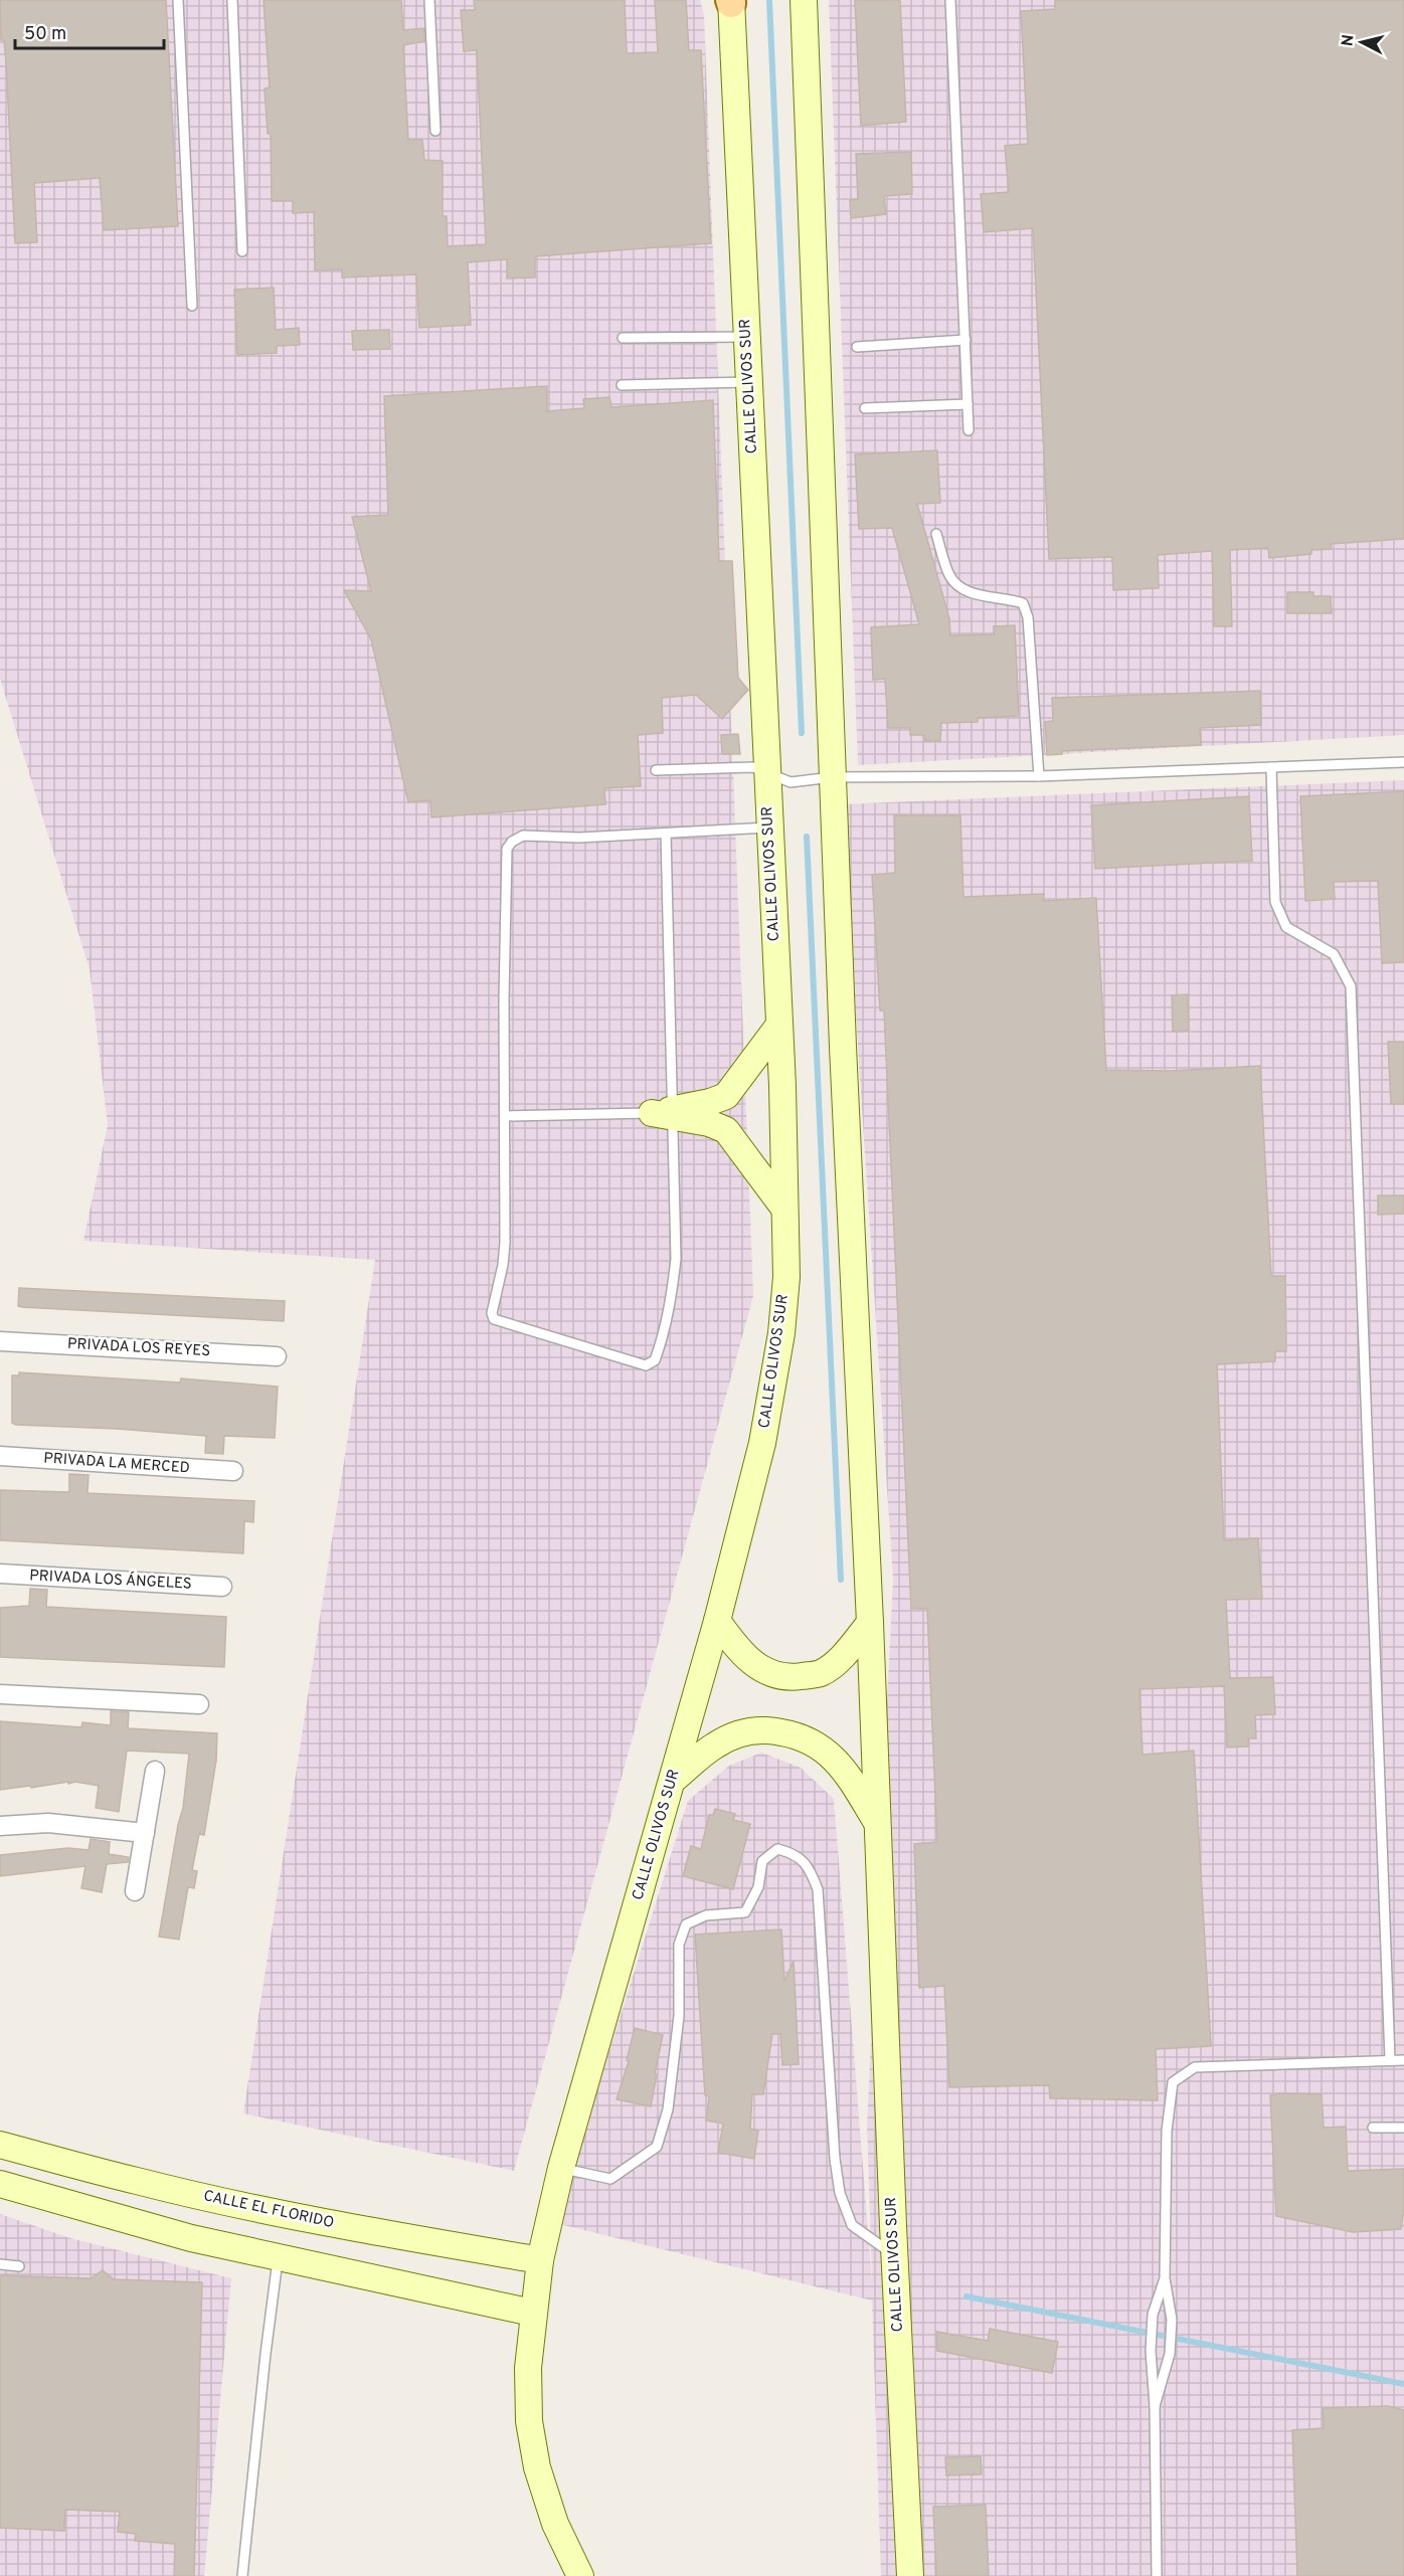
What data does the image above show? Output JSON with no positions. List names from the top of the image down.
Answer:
{
  "streets": {
    "main road": ["CALLE OLIVOS SUR", "CALLE EL FLORIDO"],
    "street": ["PRIVADA LOS REYES", "PRIVADA LA MERCED", "PRIVADA LOS ÁNGELES"]
  },
  "crossings": [
    ["CALLE OLIVOS SUR", "CALLE EL FLORIDO"]
  ],
  "scale_bar": "50 m",
  "north": "left"
}
